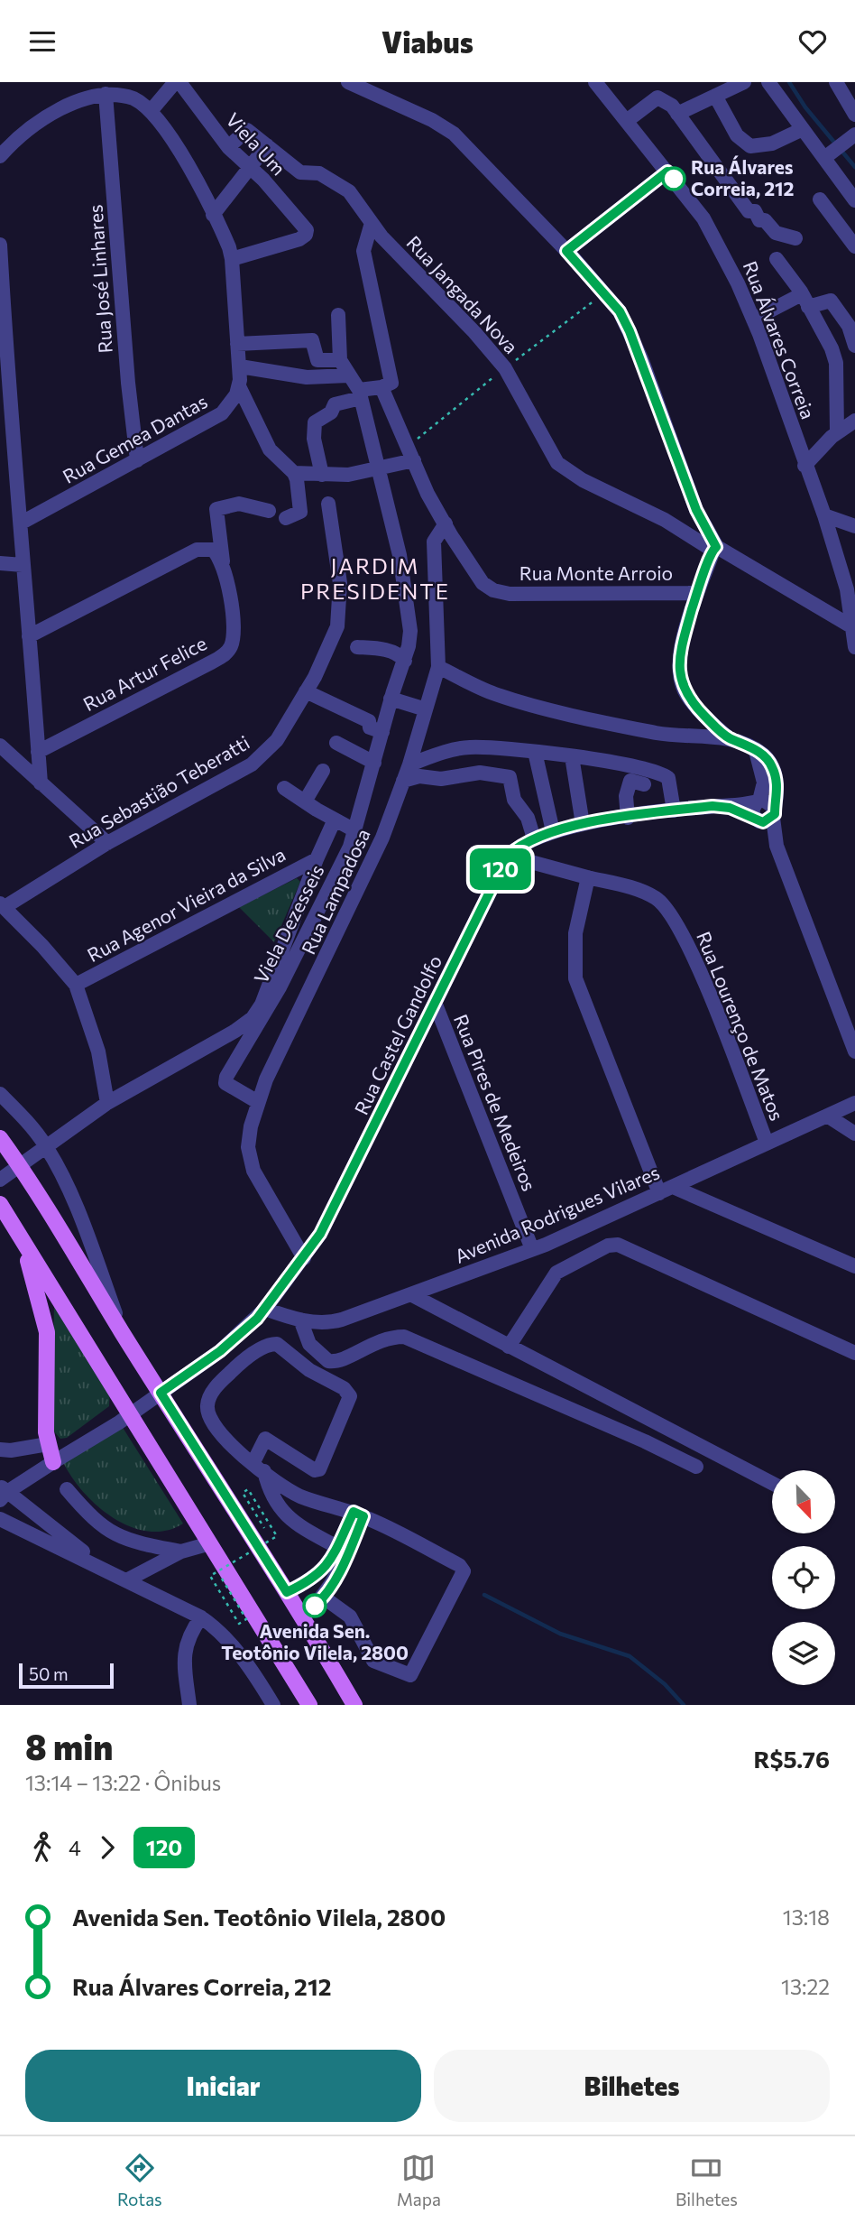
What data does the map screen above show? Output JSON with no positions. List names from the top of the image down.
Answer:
{
  "streets": {
    "street": [
      "Viela Um",
      "Rua José Linhares",
      "Rua Jangada Nova",
      "Rua Álvares Correia",
      "Rua Gemea Dantas",
      "Rua Monte Arroio",
      "Rua Artur Felice",
      "Rua Sebastião Teberatti",
      "Rua Lampadosa",
      "Rua Agenor Vieira da Silva",
      "Viela Dezesseis",
      "Rua Lourenço de Matos",
      "Rua Castel Gandolfo",
      "Rua Pires de Medeiros",
      "Avenida Rodrigues Vilares"
    ]
  },
  "crossings": [
    ["Viela Um", "Rua Gemea Dantas"],
    ["Rua José Linhares", "Rua Gemea Dantas"],
    ["Rua Jangada Nova", "Rua Álvares Correia"],
    ["Rua Monte Arroio", "Rua Lampadosa"],
    ["Rua Lampadosa", "Viela Dezesseis"],
    ["Rua Lampadosa", "Rua Castel Gandolfo"],
    ["Rua Lourenço de Matos", "Rua Castel Gandolfo"],
    ["Rua Lourenço de Matos", "Avenida Rodrigues Vilares"],
    ["Rua Castel Gandolfo", "Rua Pires de Medeiros"],
    ["Rua Castel Gandolfo", "Avenida Rodrigues Vilares"],
    ["Rua Pires de Medeiros", "Avenida Rodrigues Vilares"]
  ],
  "districts": ["JARDIM PRESIDENTE"],
  "places": ["Rua Álvares Correia, 212", "Avenida Sen. Teotônio Vilela, 2800"],
  "lines": ["bus line 120"],
  "scale_bar": "50 m",
  "north": "bottom right",
  "page": {
    "header": "Viabus",
    "on_map": "120",
    "scale": "50 m",
    "heading": ["8 min", "13:14 – 13:22 · Ônibus", "R$5.76"],
    "legs": ["4", "120"],
    "list": [
      {
        "name": "Avenida Sen. Teotônio Vilela, 2800",
        "value": "13:18"
      },
      {
        "name": "Rua Álvares Correia, 212",
        "value": "13:22"
      }
    ],
    "buttons": ["Iniciar", "Bilhetes"],
    "tabs": ["Rotas", "Mapa", "Bilhetes"]
  }
}
